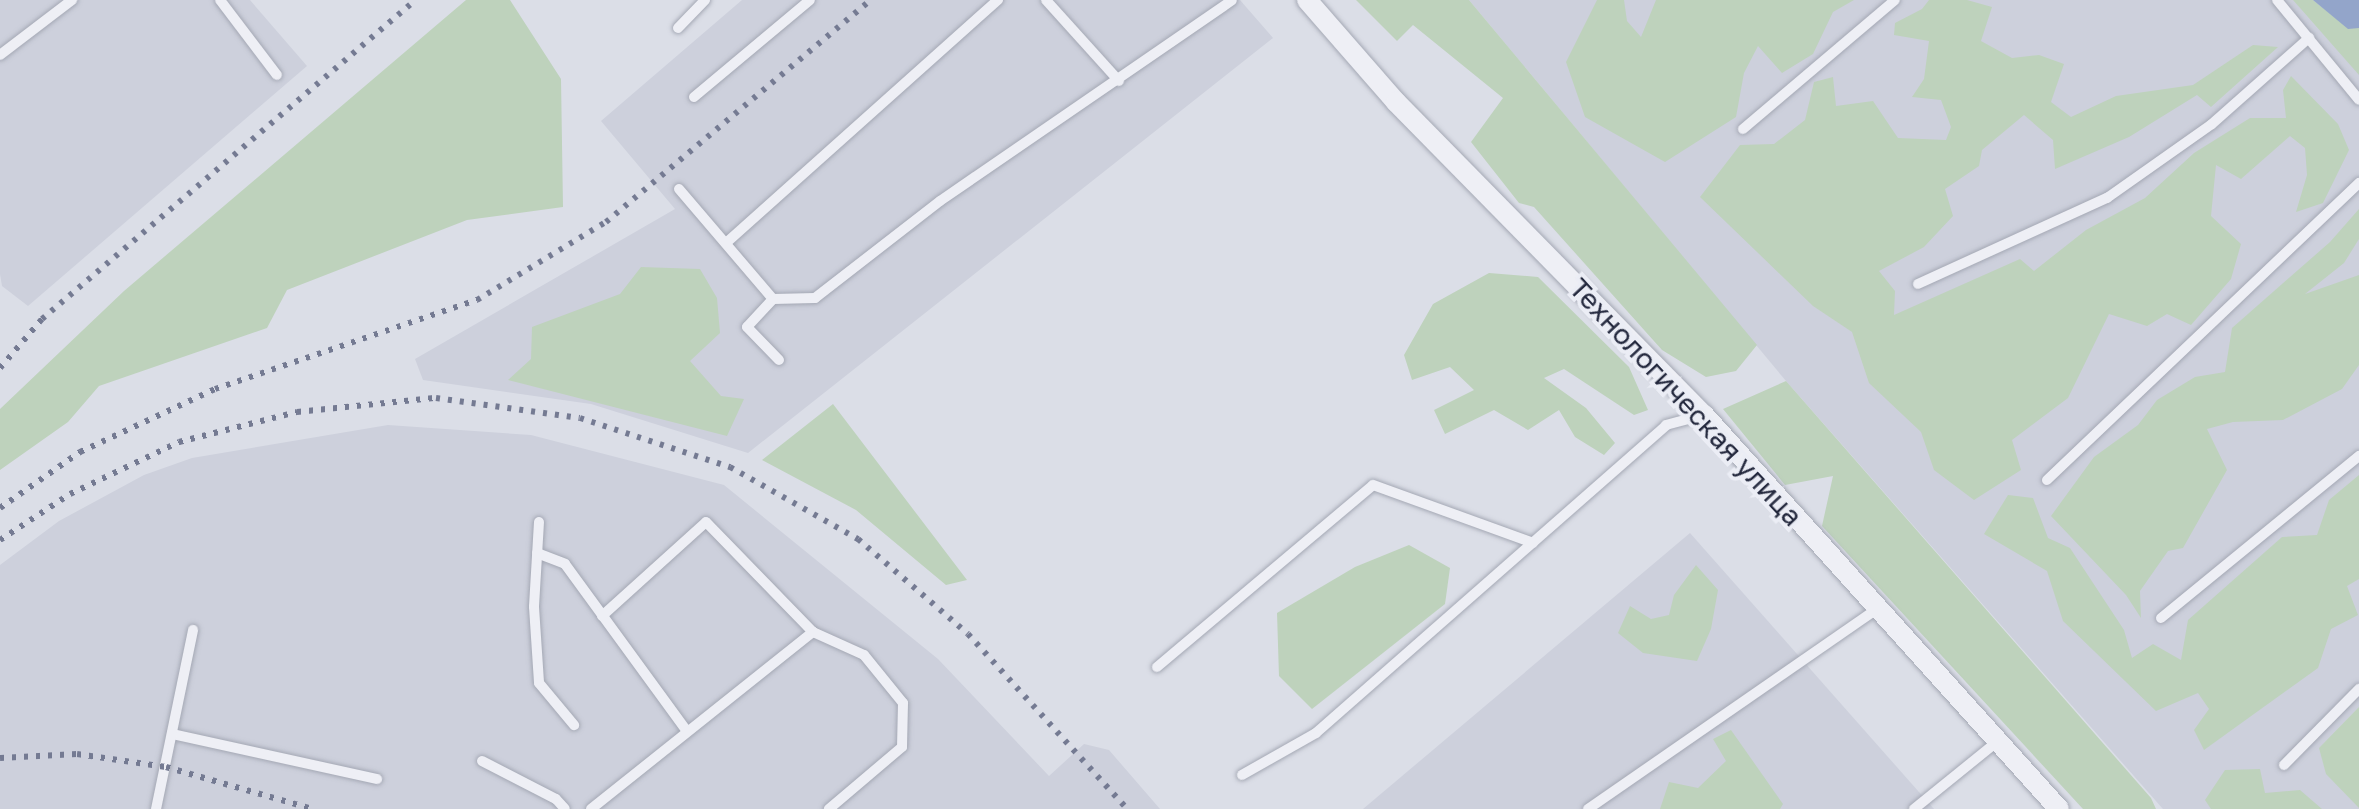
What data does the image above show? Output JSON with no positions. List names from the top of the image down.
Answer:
{
  "streets": {
    "street": ["Технологическая улица"]
  }
}
